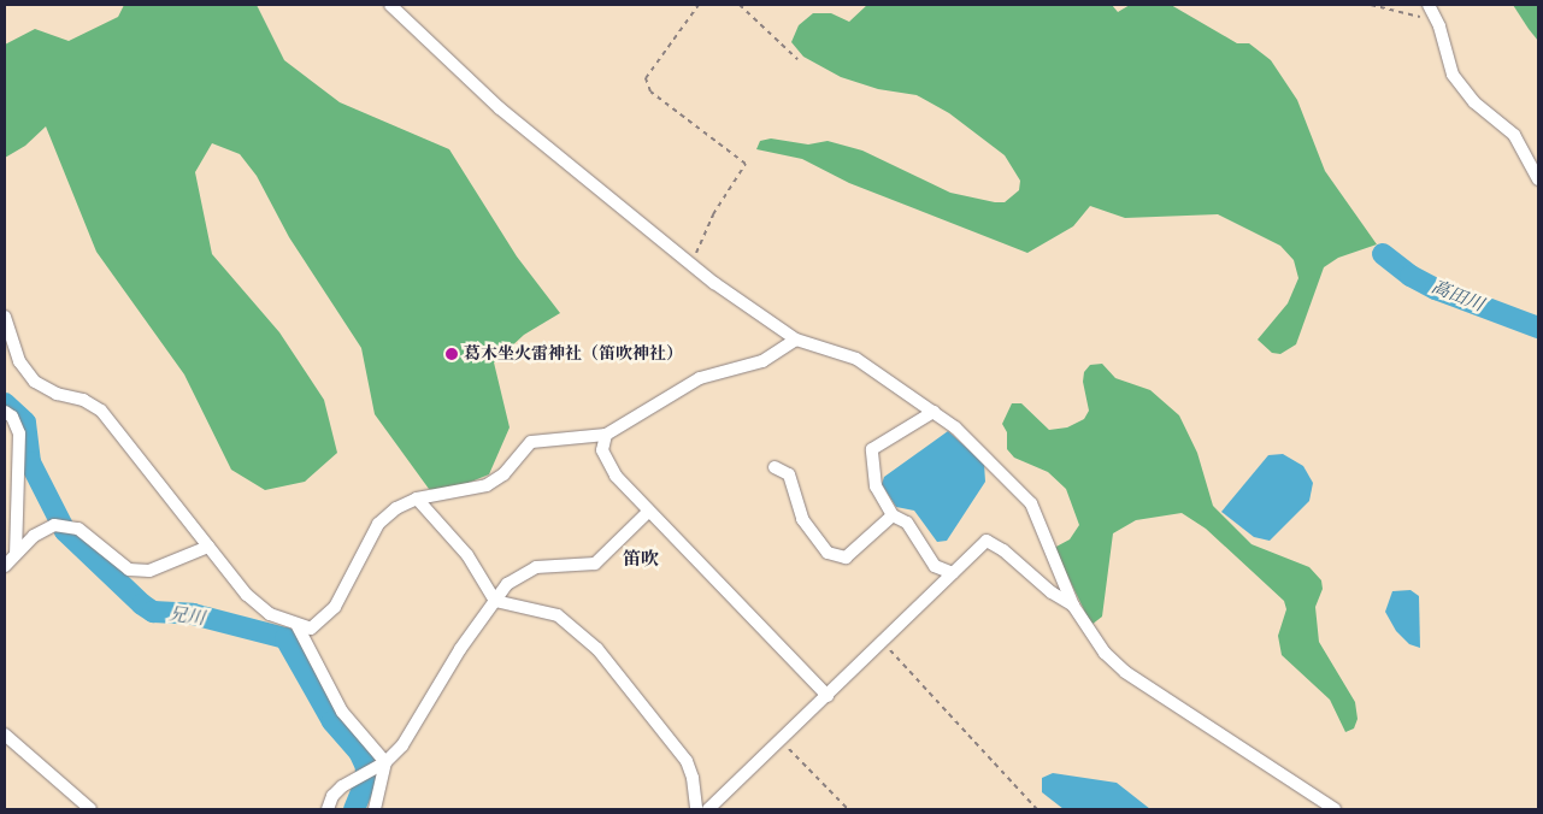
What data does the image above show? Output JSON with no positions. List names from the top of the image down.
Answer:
{
  "districts": ["笛吹"],
  "water": ["高田川", "兄川"],
  "places": ["葛木坐火雷神社（笛吹神社）"]
}
